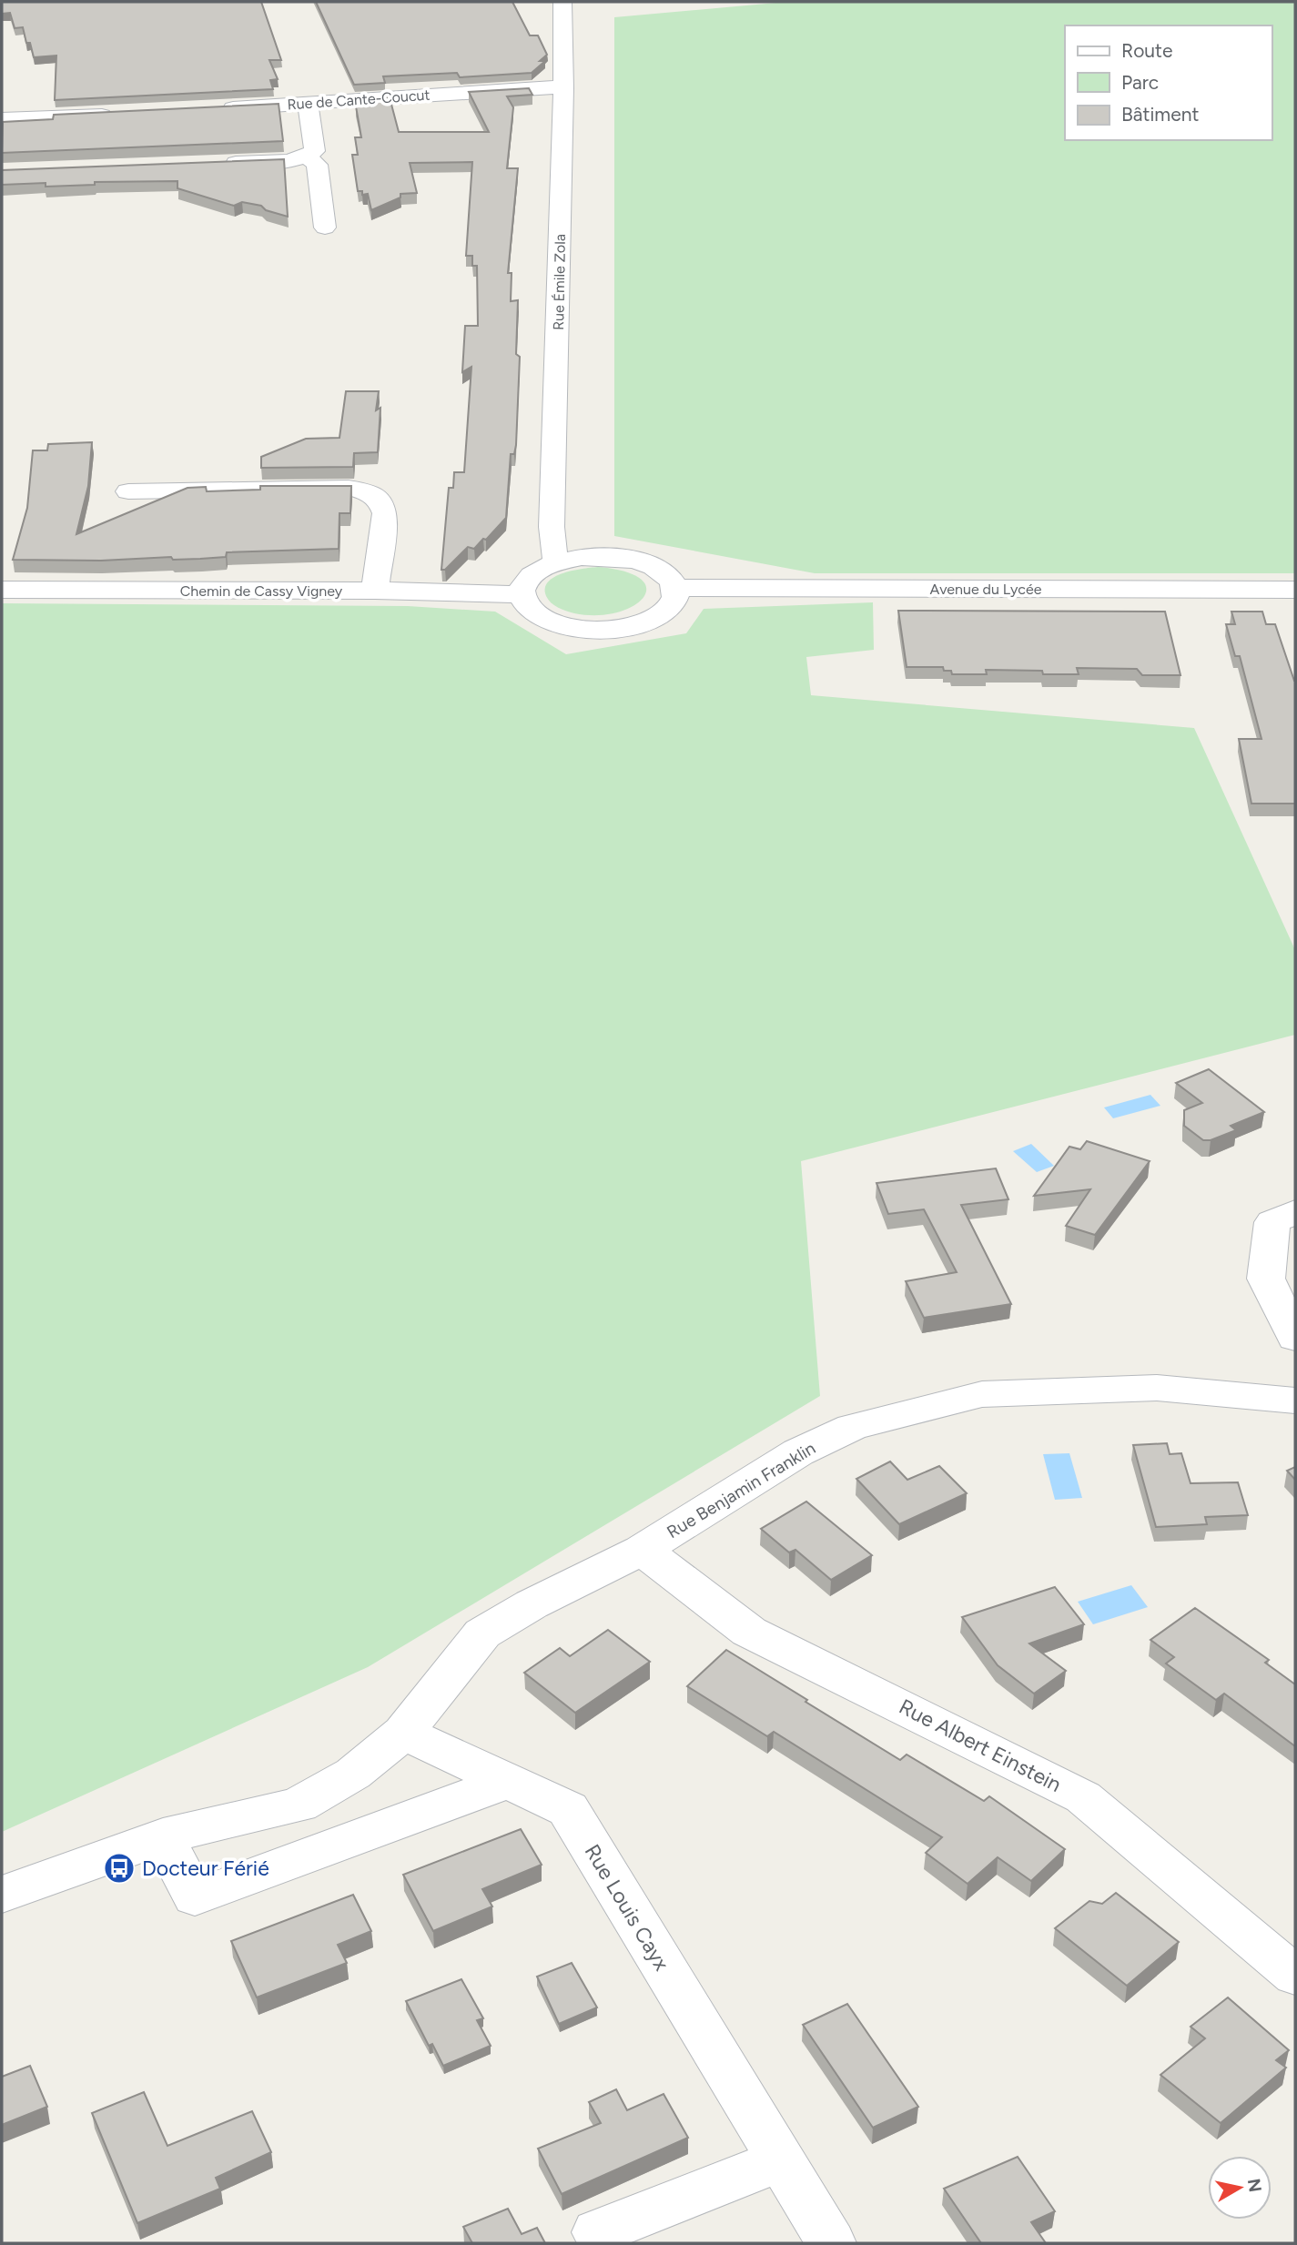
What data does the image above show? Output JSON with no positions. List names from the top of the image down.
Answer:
{
  "streets": {
    "street": [
      "Rue de Cante-Coucut",
      "Rue Émile Zola",
      "Avenue du Lycée",
      "Chemin de Cassy Vigney",
      "Rue Benjamin Franklin",
      "Rue Albert Einstein",
      "Rue Louis Cayx"
    ]
  },
  "crossings": [
    ["Rue de Cante-Coucut", "Rue Émile Zola"],
    ["Rue Benjamin Franklin", "Rue Albert Einstein"],
    ["Rue Benjamin Franklin", "Rue Louis Cayx"]
  ],
  "places": {
    "bus stop": ["Docteur Férié"]
  },
  "legend": ["Route", "Parc", "Bâtiment"],
  "north": "right"
}
